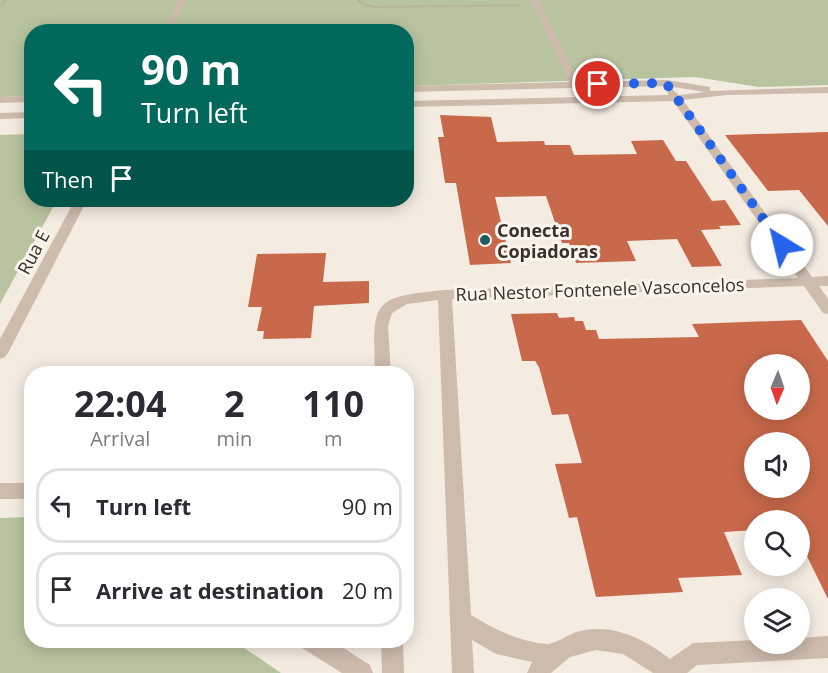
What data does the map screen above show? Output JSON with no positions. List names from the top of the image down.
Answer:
{
  "streets": {
    "street": ["Rua E", "Rua Nestor Fontenele Vasconcelos"]
  },
  "places": ["Conecta Copiadoras"],
  "north": "bottom",
  "page": {
    "turn": ["90 m", "Turn left"],
    "then": "Then",
    "eta": [
      "22:04",
      "Arrival",
      "2",
      "min",
      "110",
      "m"
    ],
    "list": [
      {
        "name": "Turn left",
        "value": "90 m"
      },
      {
        "name": "Arrive at destination",
        "value": "20 m"
      }
    ]
  }
}
